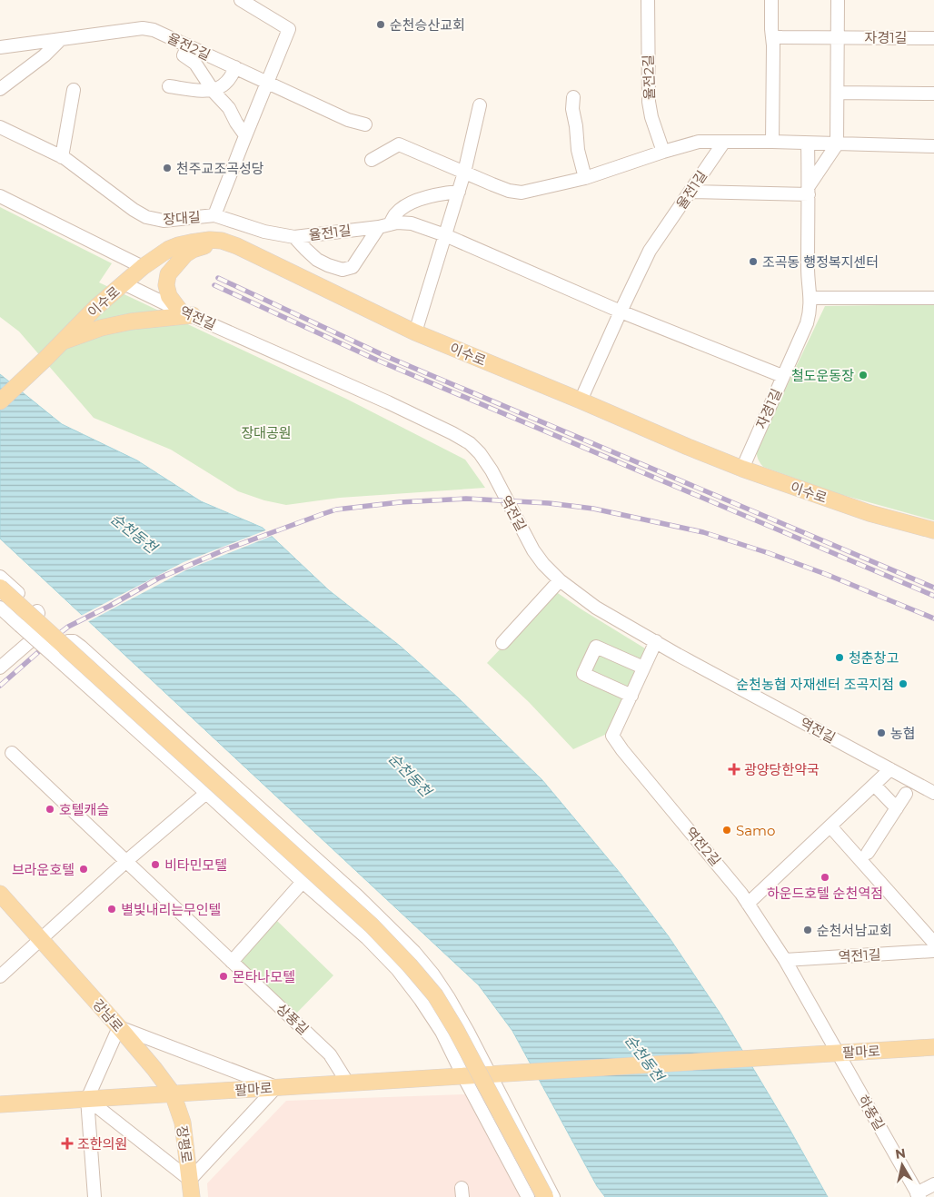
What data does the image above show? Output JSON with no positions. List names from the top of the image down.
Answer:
{
  "streets": {
    "main road": [
      "이수로",
      "강남로",
      "팔마로",
      "장평로"
    ],
    "street": [
      "자경1길",
      "율전2길",
      "율전1길",
      "장대길",
      "역전길",
      "역전2길",
      "역전1길",
      "상풍길",
      "하풍길"
    ]
  },
  "crossings": [
    ["자경1길", "율전1길"],
    ["자경1길", "이수로"],
    ["율전2길", "장대길"],
    ["율전1길", "장대길"],
    ["이수로", "역전길"],
    ["역전길", "역전2길"],
    ["역전2길", "역전1길"],
    ["역전2길", "팔마로"],
    ["역전2길", "하풍길"],
    ["강남로", "팔마로"],
    ["강남로", "장평로"],
    ["상풍길", "팔마로"],
    ["팔마로", "하풍길"],
    ["팔마로", "장평로"]
  ],
  "water": ["순천동천"],
  "parks": ["장대공원"],
  "places": {
    "other": [
      "순천승산교회",
      "천주교조곡성당",
      "조곡동 행정복지센터",
      "철도운동장",
      "청춘창고",
      "순천농협 자재센터 조곡지점",
      "농협",
      "호텔캐슬",
      "Samo",
      "비타민모텔",
      "브라운호텔",
      "하운드호텔 순천역점",
      "별빛내리는무인텔",
      "순천서남교회",
      "몬타나모텔"
    ],
    "health": ["광양당한약국", "조한의원"]
  },
  "north": "top"
}
